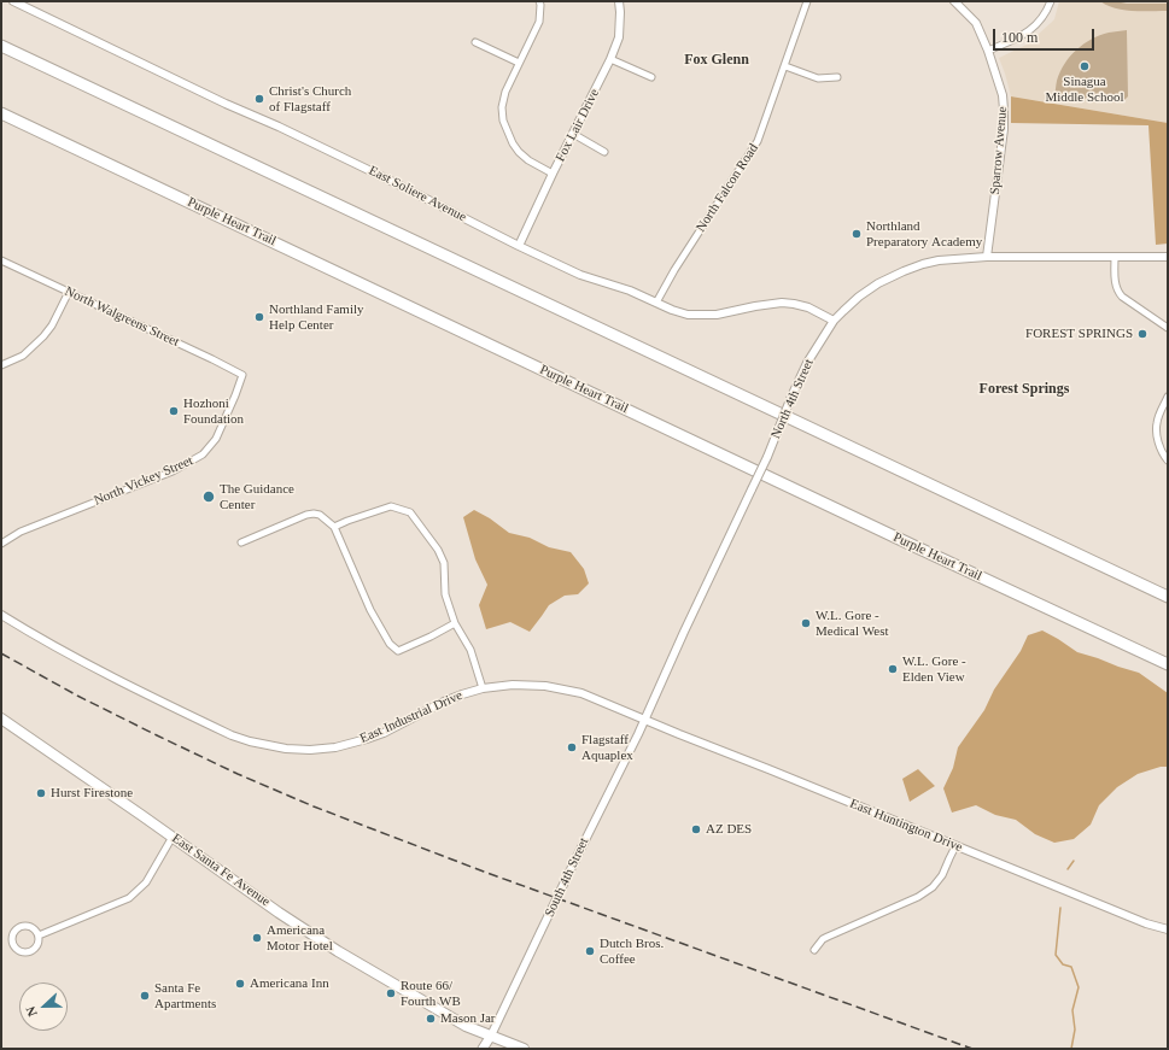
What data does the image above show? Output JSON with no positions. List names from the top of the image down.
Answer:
{
  "streets": {
    "highway": ["Purple Heart Trail"],
    "main road": ["East Santa Fe Avenue"],
    "street": [
      "Fox Lair Drive",
      "Sparrow Avenue",
      "North Falcon Road",
      "East Soliere Avenue",
      "North Walgreens Street",
      "North 4th Street",
      "North Vickey Street",
      "East Industrial Drive",
      "East Huntington Drive",
      "South 4th Street"
    ]
  },
  "crossings": [
    ["Fox Lair Drive", "East Soliere Avenue"],
    ["Sparrow Avenue", "North 4th Street"],
    ["North Falcon Road", "East Soliere Avenue"],
    ["East Soliere Avenue", "North 4th Street"],
    ["North Walgreens Street", "North Vickey Street"],
    ["North 4th Street", "East Industrial Drive"],
    ["North 4th Street", "East Huntington Drive"],
    ["North 4th Street", "South 4th Street"],
    ["East Industrial Drive", "East Huntington Drive"],
    ["East Industrial Drive", "South 4th Street"],
    ["East Huntington Drive", "South 4th Street"],
    ["East Santa Fe Avenue", "South 4th Street"]
  ],
  "districts": ["Fox Glenn", "Forest Springs"],
  "places": [
    "Sinagua Middle School",
    "Christ's Church of Flagstaff",
    "Northland Preparatory Academy",
    "Northland Family Help Center",
    "FOREST SPRINGS",
    "Hozhoni Foundation",
    "The Guidance Center",
    "W.L. Gore - Medical West",
    "W.L. Gore - Elden View",
    "Flagstaff Aquaplex",
    "Hurst Firestone",
    "AZ DES",
    "Americana Motor Hotel",
    "Dutch Bros. Coffee",
    "Americana Inn",
    "Route 66/ Fourth WB",
    "Santa Fe Apartments",
    "Mason Jar"
  ],
  "scale_bar": "100 m",
  "north": "left"
}
